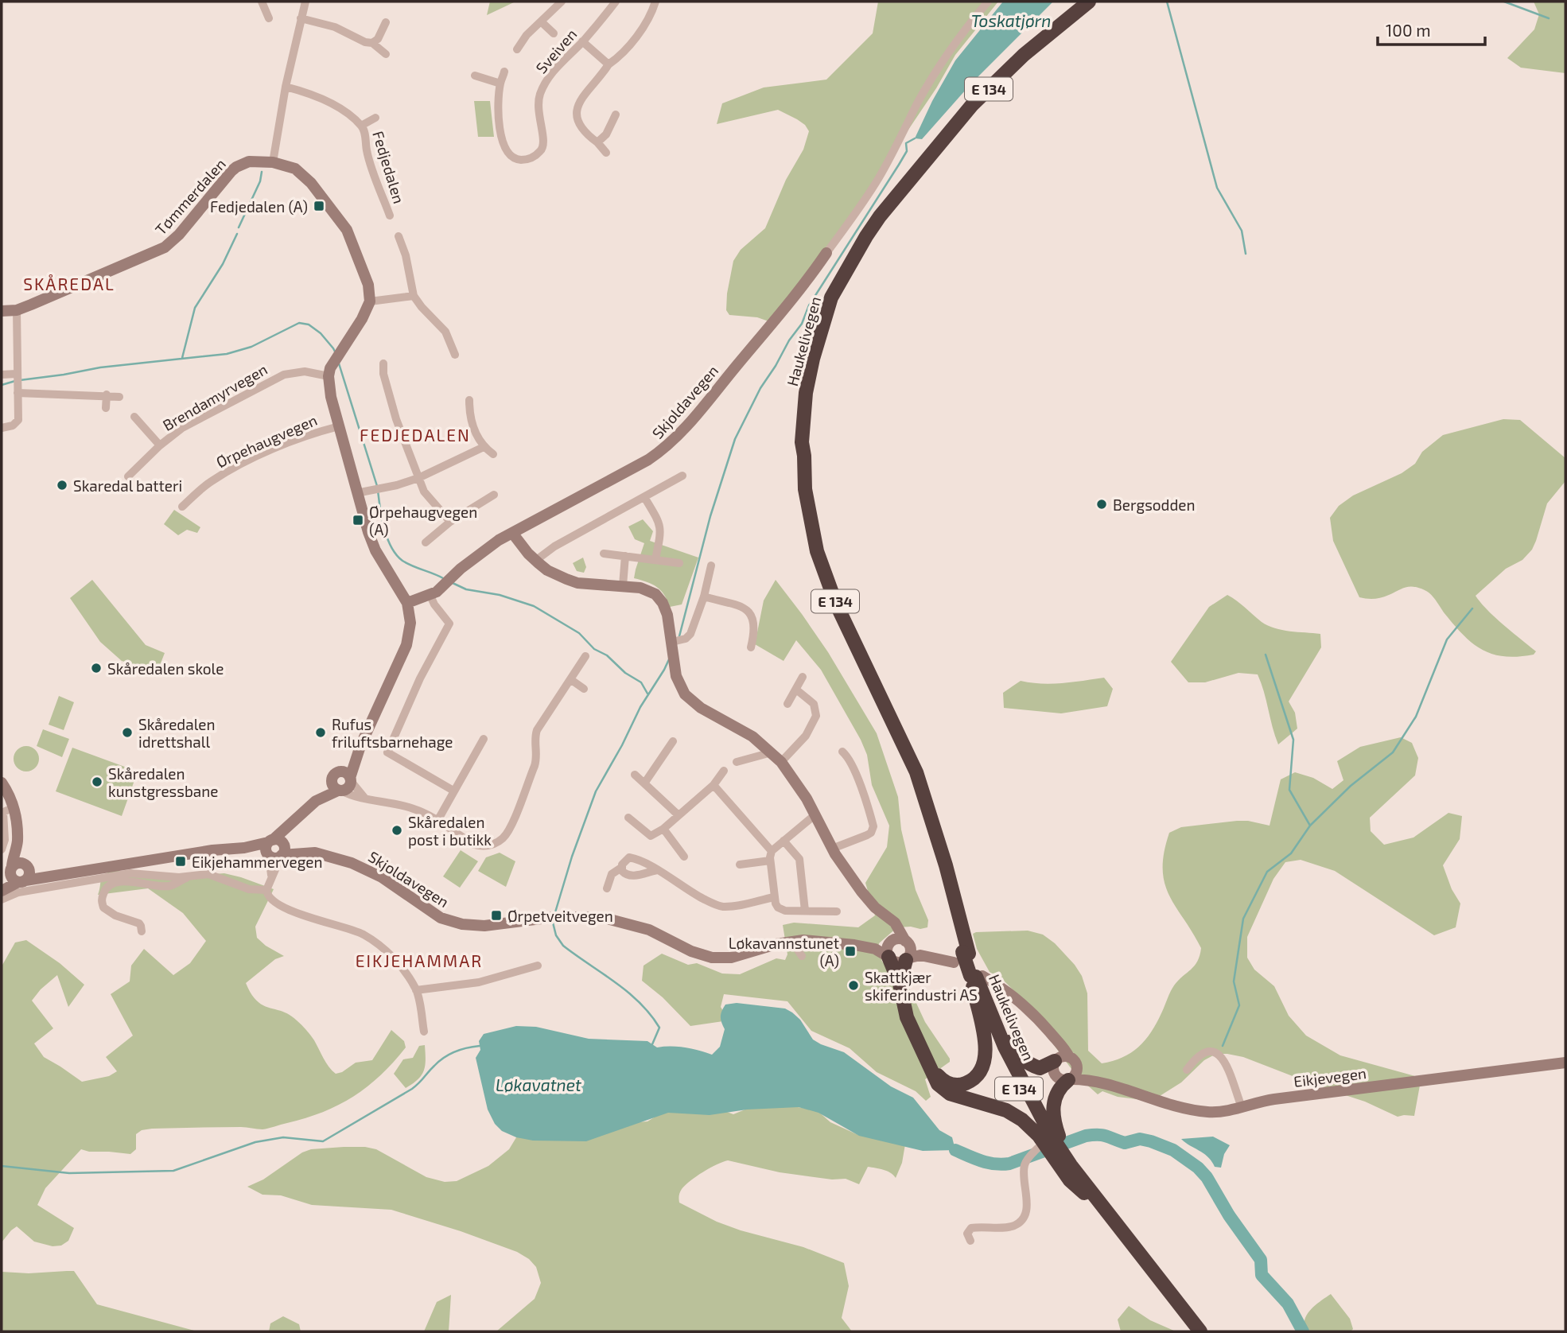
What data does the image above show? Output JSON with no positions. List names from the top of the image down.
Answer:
{
  "streets": {
    "highway": ["E 134", "Haukelivegen"],
    "street": [
      "Sveiven",
      "Fedjedalen",
      "Tømmerdalen",
      "Brendamyrvegen",
      "Skjoldavegen",
      "Ørpehaugvegen",
      "Eikjevegen"
    ]
  },
  "crossings": [
    ["E 134", "Haukelivegen"],
    ["E 134", "Skjoldavegen"],
    ["E 134", "Eikjevegen"],
    ["Haukelivegen", "Eikjevegen"]
  ],
  "districts": ["SKÅREDAL", "FEDJEDALEN", "EIKJEHAMMAR"],
  "water": ["Toskatjørn", "Løkavatnet"],
  "places": {
    "transit": [
      "Fedjedalen (A)",
      "Ørpehaugvegen (A)",
      "Eikjehammervegen",
      "Ørpetveitvegen",
      "Løkavannstunet (A)"
    ],
    "other": [
      "Skaredal batteri",
      "Bergsodden",
      "Skåredalen skole",
      "Skåredalen idrettshall",
      "Rufus friluftsbarnehage",
      "Skåredalen kunstgressbane",
      "Skåredalen post i butikk",
      "Skattkjær skiferindustri AS"
    ]
  },
  "scale_bar": "100 m"
}
